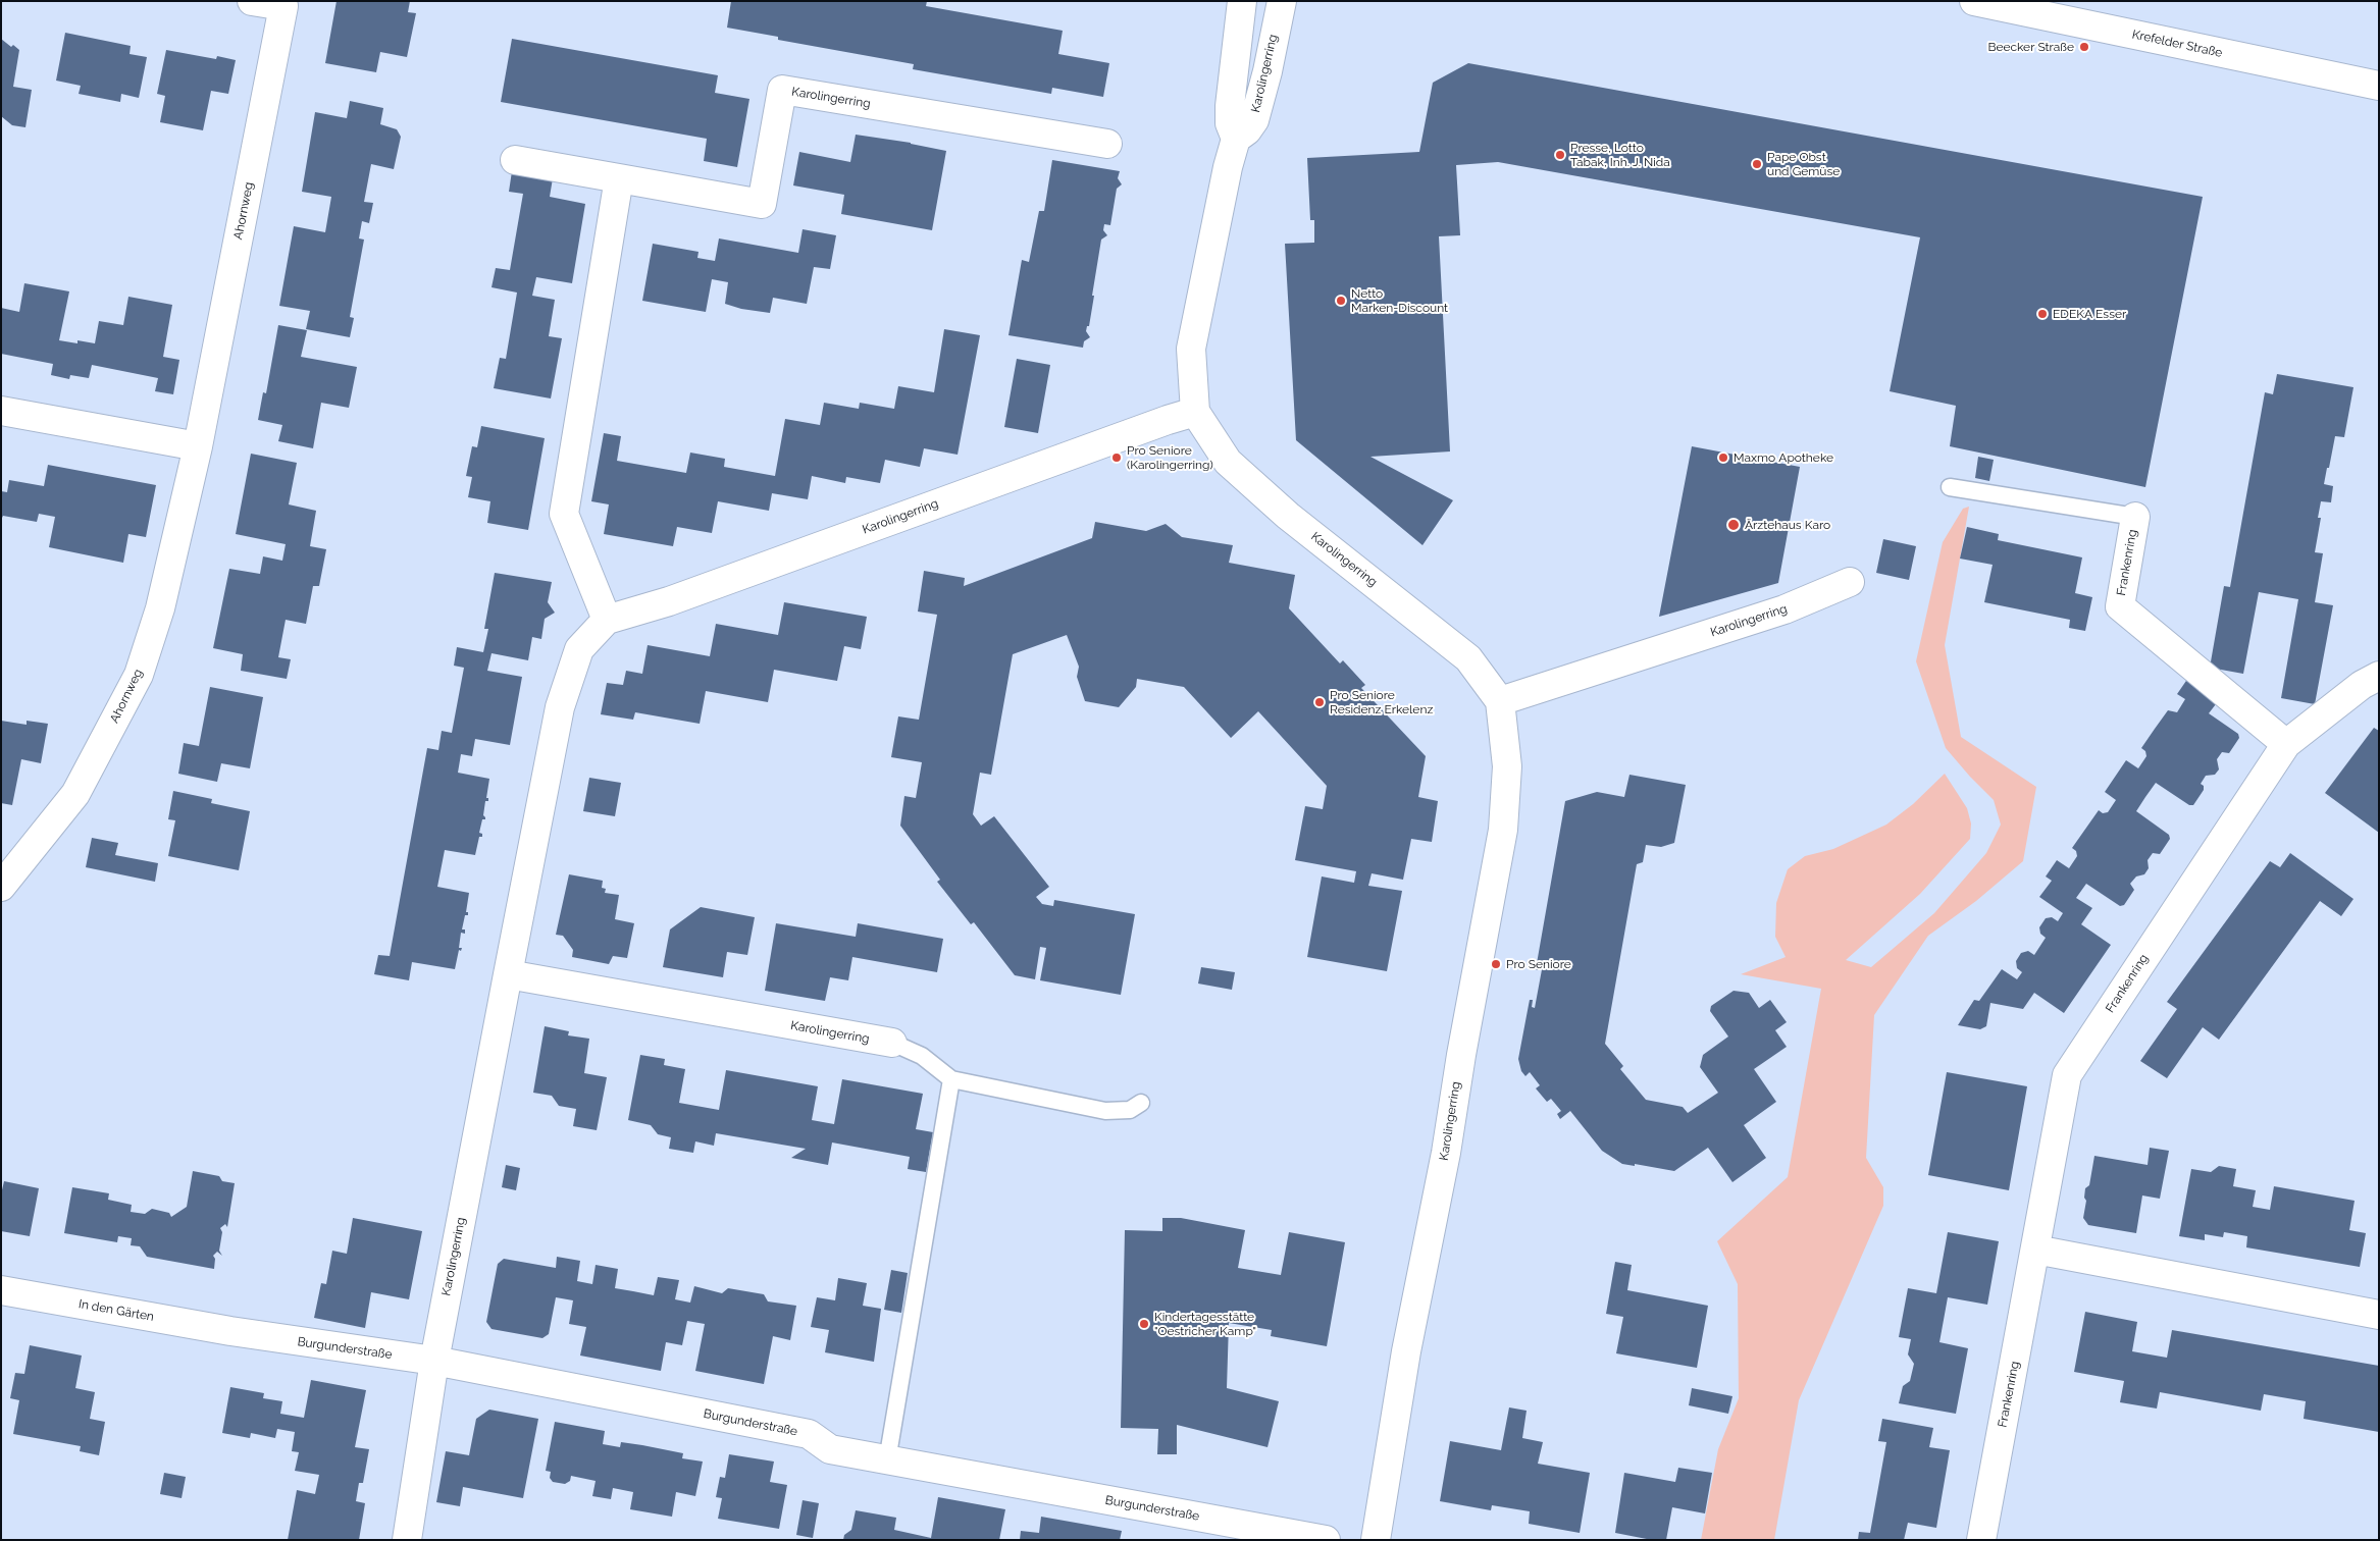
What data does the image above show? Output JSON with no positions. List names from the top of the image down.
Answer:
{
  "streets": {
    "street": [
      "Krefelder Straße",
      "Karolingerring",
      "Ahornweg",
      "Frankenring",
      "In den Gärten",
      "Burgunderstraße"
    ]
  },
  "crossings": [
    ["Karolingerring", "Burgunderstraße"],
    ["In den Gärten", "Burgunderstraße"]
  ],
  "places": [
    "Beecker Straße",
    "Presse, Lotto Tabak, Inh. J. Nida",
    "Pape Obst und Gemüse",
    "Netto Marken-Discount",
    "EDEKA Esser",
    "Pro Seniore (Karolingerring)",
    "Maxmo Apotheke",
    "Ärztehaus Karo",
    "Pro Seniore Residenz Erkelenz",
    "Pro Seniore",
    "Kindertagesstätte \"Oestricher Kamp\""
  ]
}
